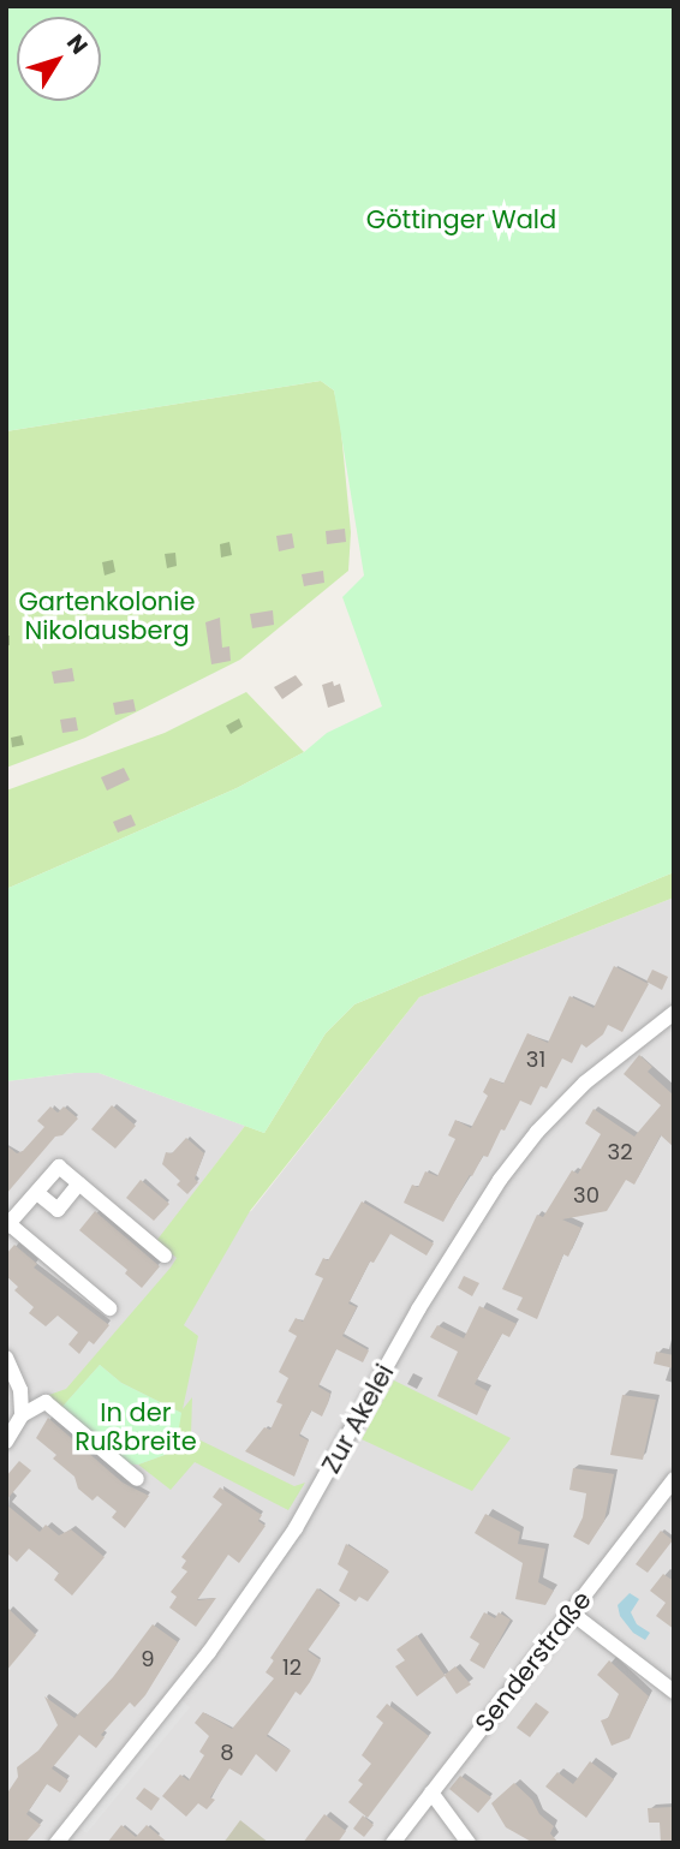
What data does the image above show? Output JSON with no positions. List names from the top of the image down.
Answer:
{
  "streets": {
    "street": ["Zur Akelei", "Senderstraße"]
  },
  "parks": ["Göttinger Wald", "Gartenkolonie Nikolausberg", "In der Rußbreite"],
  "house_numbers": [
    "31",
    "32",
    "30",
    "9",
    "12",
    "8"
  ],
  "north": "top right"
}
